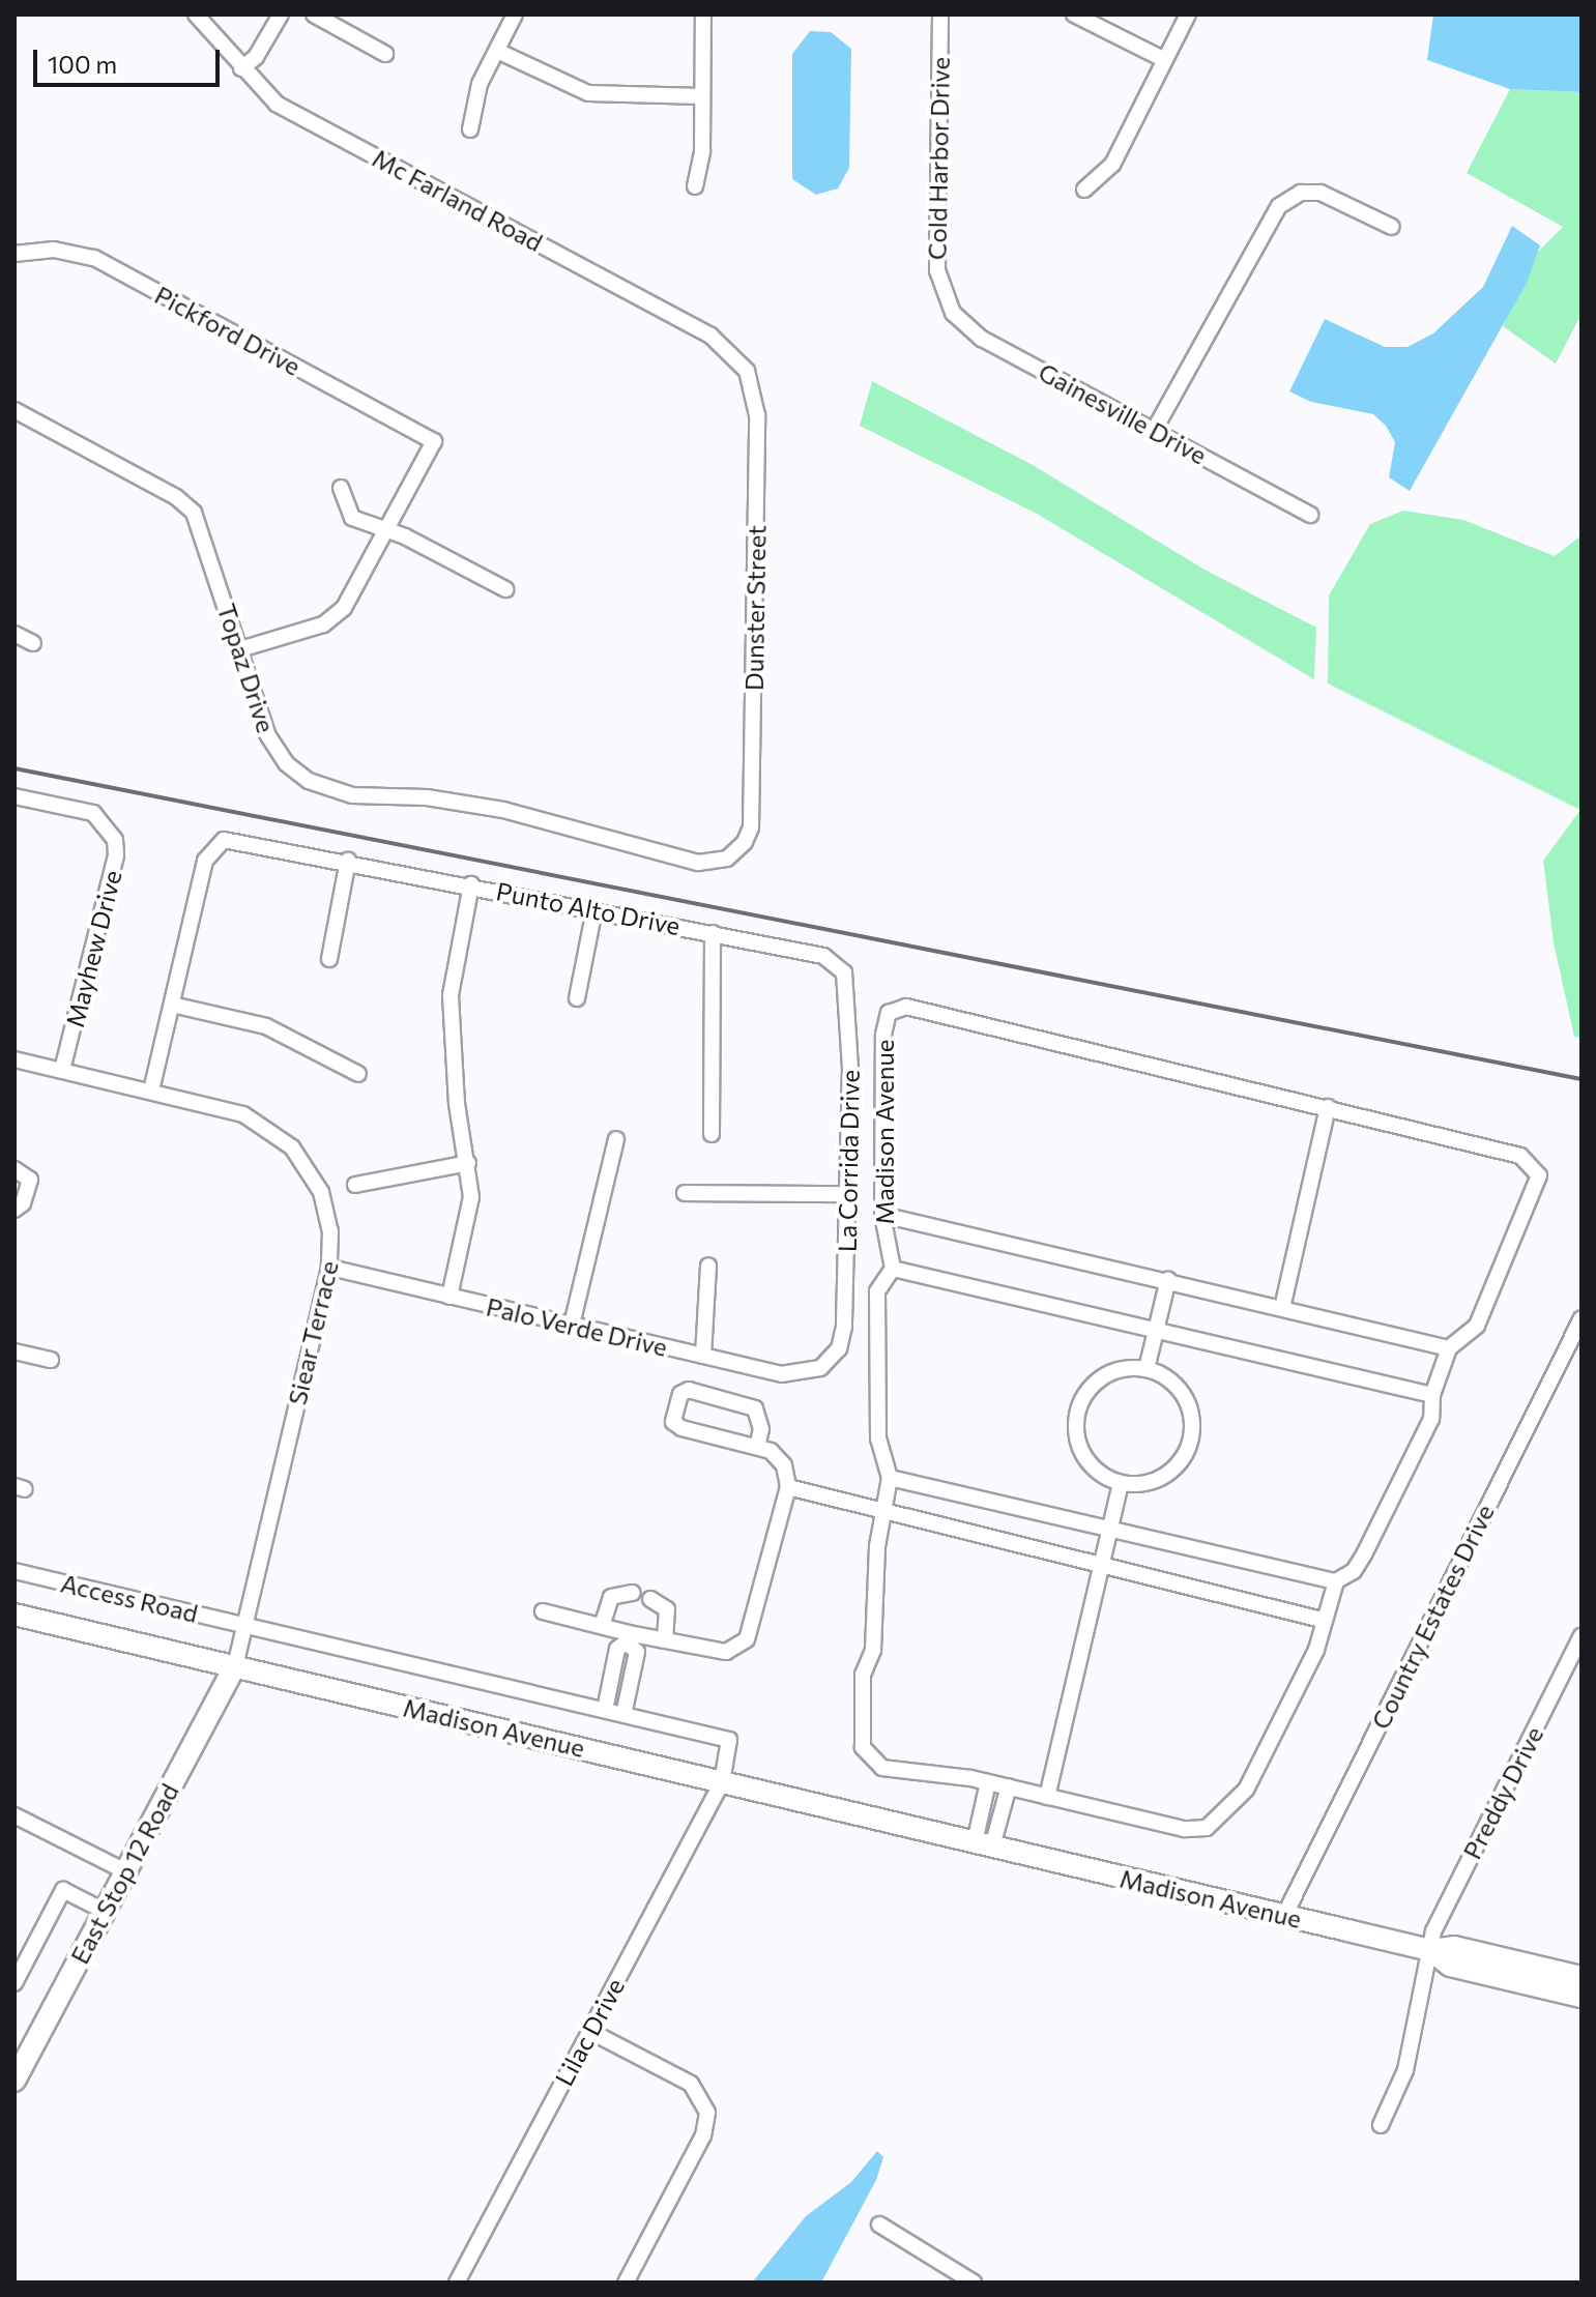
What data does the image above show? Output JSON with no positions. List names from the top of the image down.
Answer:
{
  "streets": {
    "main road": ["Madison Avenue", "East Stop 12 Road"],
    "street": [
      "Cold Harbor Drive",
      "Mc Farland Road",
      "Pickford Drive",
      "Gainesville Drive",
      "Dunster Street",
      "Topaz Drive",
      "Punto Alto Drive",
      "Mayhew Drive",
      "La Corrida Drive",
      "Palo Verde Drive",
      "Siear Terrace",
      "Access Road",
      "Country Estates Drive",
      "Preddy Drive",
      "Lilac Drive"
    ]
  },
  "crossings": [
    ["Cold Harbor Drive", "Gainesville Drive"],
    ["Mc Farland Road", "Dunster Street"],
    ["Dunster Street", "Topaz Drive"],
    ["Punto Alto Drive", "La Corrida Drive"],
    ["Mayhew Drive", "Siear Terrace"],
    ["Madison Avenue", "Siear Terrace"],
    ["Madison Avenue", "Country Estates Drive"],
    ["Madison Avenue", "Preddy Drive"],
    ["Madison Avenue", "East Stop 12 Road"],
    ["Madison Avenue", "Lilac Drive"],
    ["La Corrida Drive", "Palo Verde Drive"],
    ["Palo Verde Drive", "Siear Terrace"],
    ["Siear Terrace", "Access Road"],
    ["Siear Terrace", "East Stop 12 Road"],
    ["Access Road", "Lilac Drive"]
  ],
  "scale_bar": "100 m"
}
